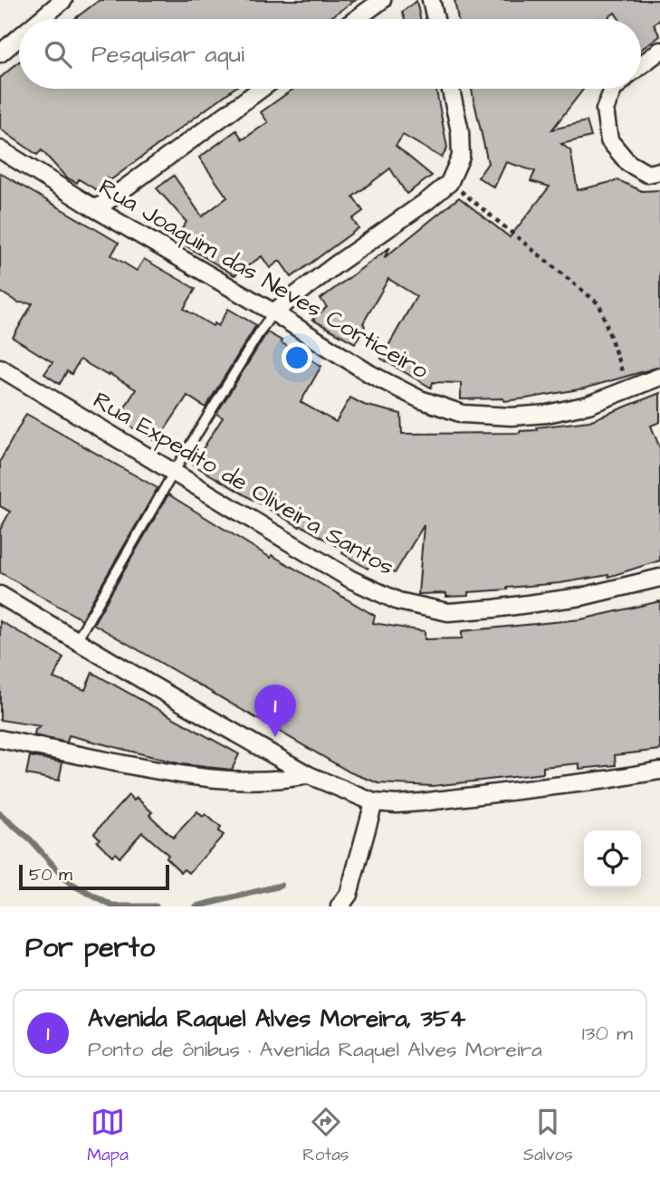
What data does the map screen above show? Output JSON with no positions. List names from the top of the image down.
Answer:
{
  "streets": {
    "street": ["Rua Joaquim das Neves Corticeiro", "Rua Expedito de Oliveira Santos"]
  },
  "scale_bar": "50 m",
  "page": {
    "search": "Pesquisar aqui",
    "pins": "1",
    "scale": "50 m",
    "heading": "Por perto",
    "list": [
      {
        "mark": "1",
        "name": "Avenida Raquel Alves Moreira, 354",
        "note": "Ponto de ônibus · Avenida Raquel Alves Moreira",
        "value": "130 m"
      }
    ],
    "nav": ["Mapa", "Rotas", "Salvos"]
  }
}
